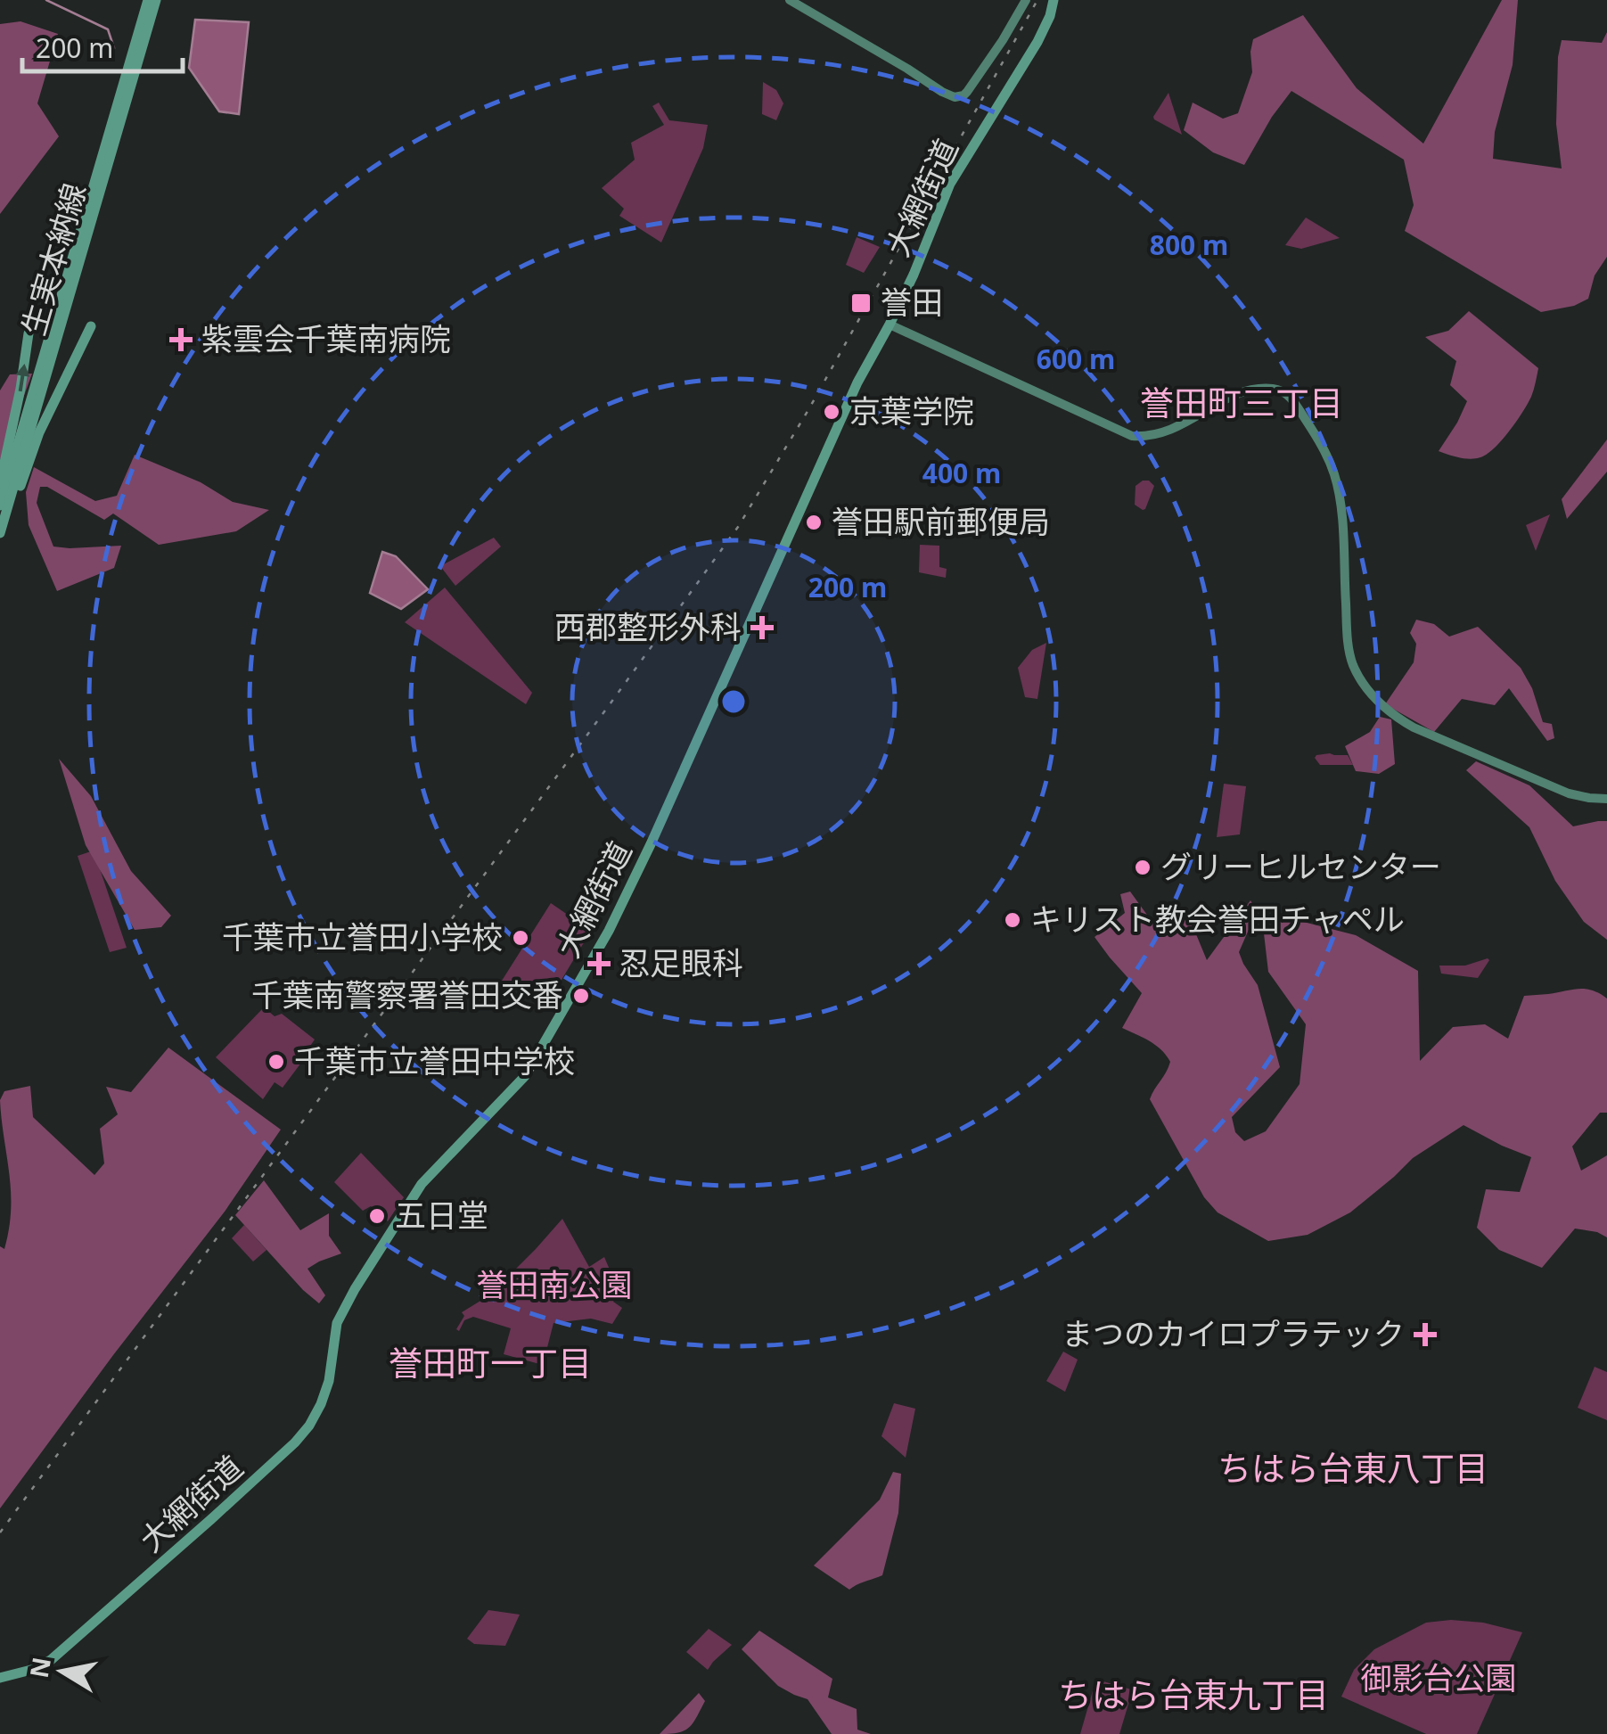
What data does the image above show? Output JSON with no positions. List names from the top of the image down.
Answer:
{
  "streets": {
    "main road": ["大網街道", "生実本納線"]
  },
  "districts": [
    "誉田町三丁目",
    "誉田町一丁目",
    "ちはら台東八丁目",
    "ちはら台東九丁目"
  ],
  "parks": ["誉田南公園", "御影台公園"],
  "places": {
    "transit": ["誉田"],
    "health": [
      "紫雲会千葉南病院",
      "西郡整形外科",
      "忍足眼科",
      "まつのカイロプラテック"
    ],
    "other": [
      "京葉学院",
      "誉田駅前郵便局",
      "グリーヒルセンター",
      "キリスト教会誉田チャペル",
      "千葉市立誉田小学校",
      "千葉南警察署誉田交番",
      "千葉市立誉田中学校",
      "五日堂"
    ]
  },
  "scale_bar": "200 m",
  "north": "left",
  "rings": [
    "800 m",
    "600 m",
    "400 m",
    "200 m"
  ]
}
